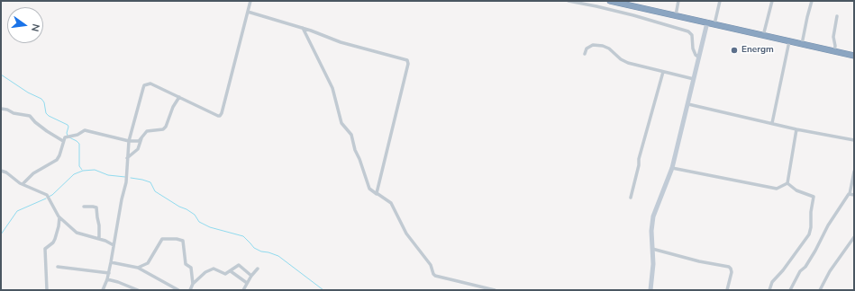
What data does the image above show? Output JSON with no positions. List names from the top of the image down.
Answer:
{
  "places": ["Energm"],
  "north": "right"
}
